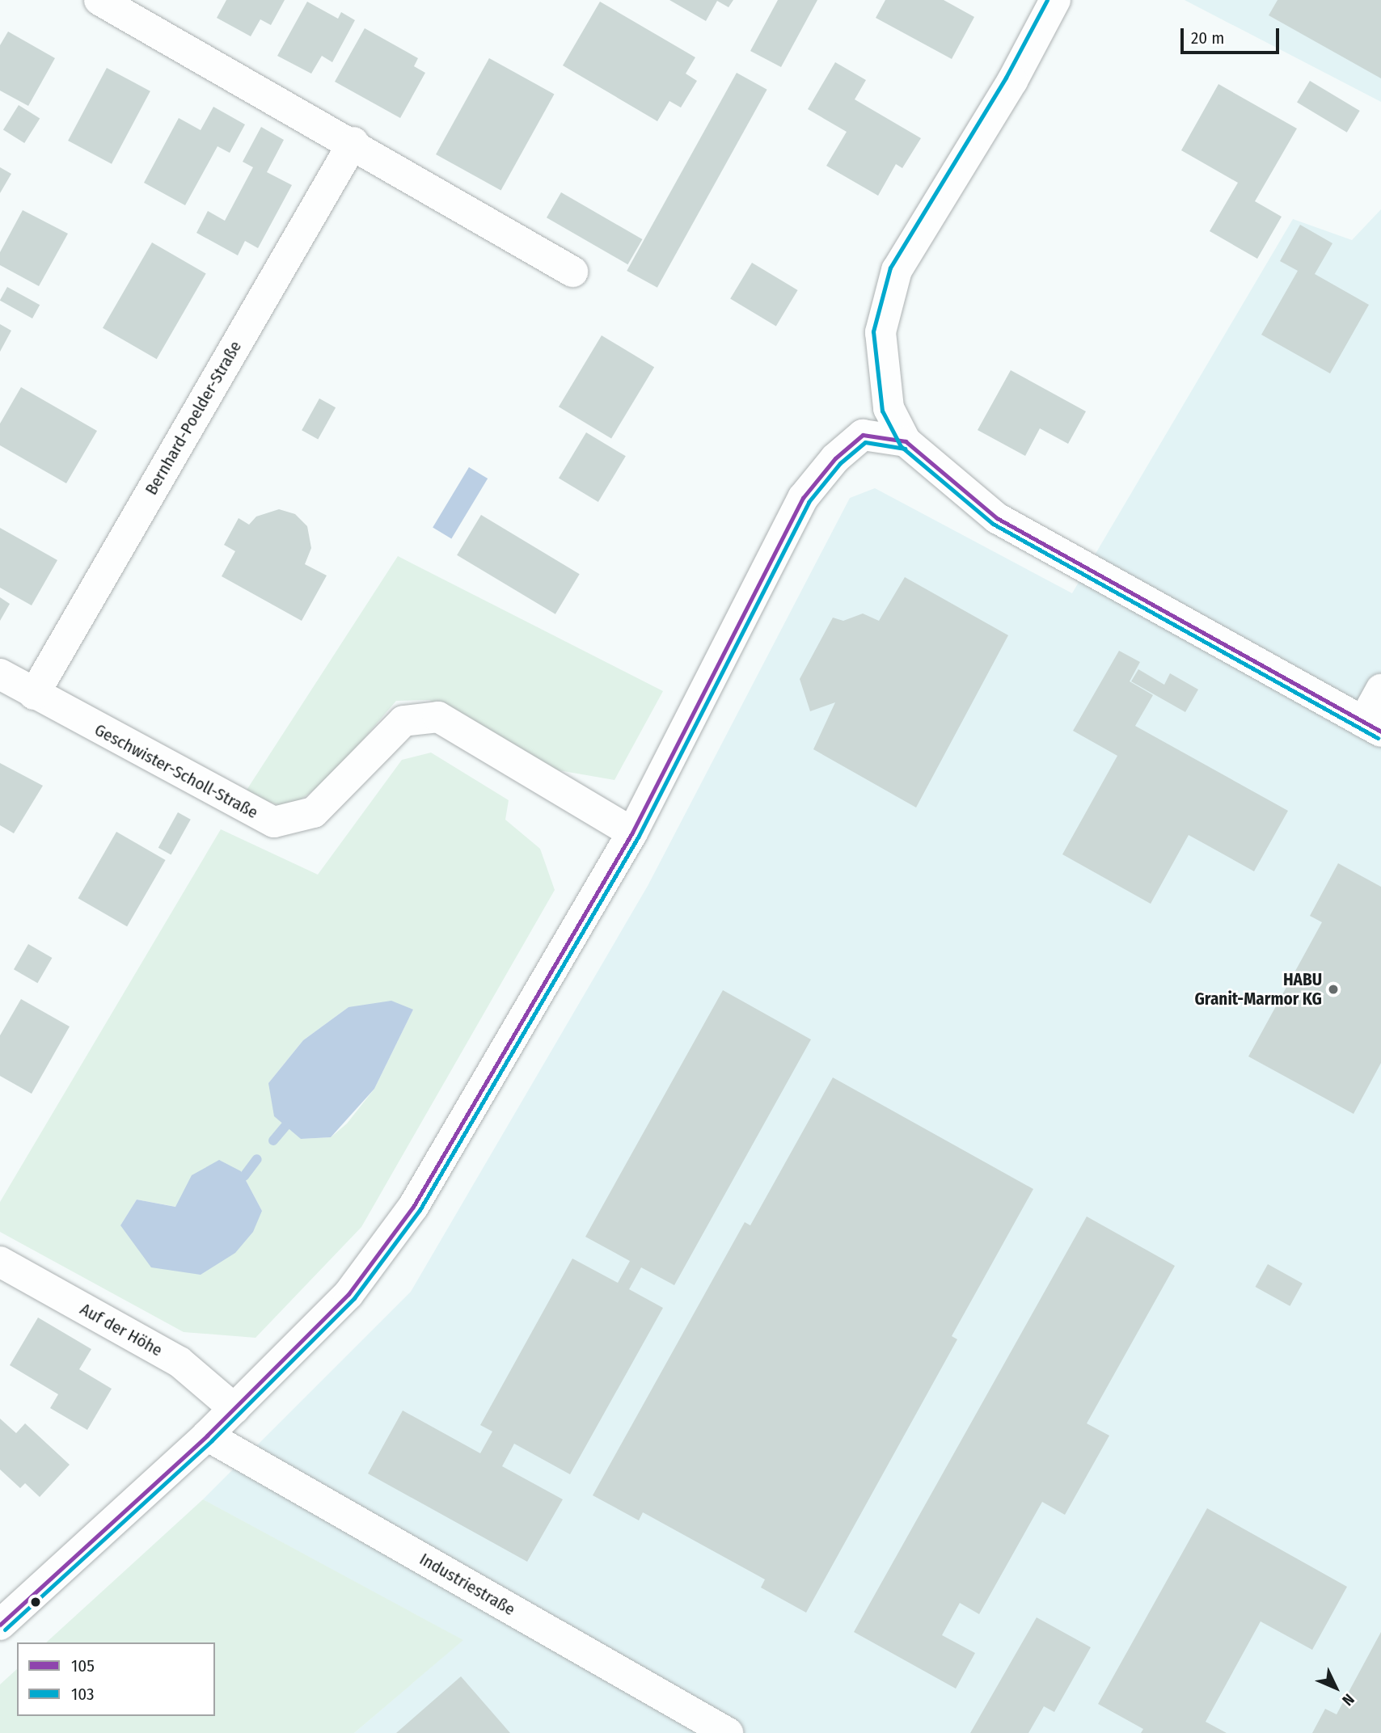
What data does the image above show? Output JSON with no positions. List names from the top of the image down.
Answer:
{
  "streets": {
    "street": [
      "Bernhard-Poelder-Straße",
      "Geschwister-Scholl-Straße",
      "Auf der Höhe",
      "Industriestraße"
    ]
  },
  "crossings": [
    ["Bernhard-Poelder-Straße", "Geschwister-Scholl-Straße"]
  ],
  "places": ["HABU Granit-Marmor KG"],
  "lines": ["transit line 103", "transit line 105"],
  "legend": ["105", "103"],
  "scale_bar": "20 m",
  "north": "bottom right"
}
